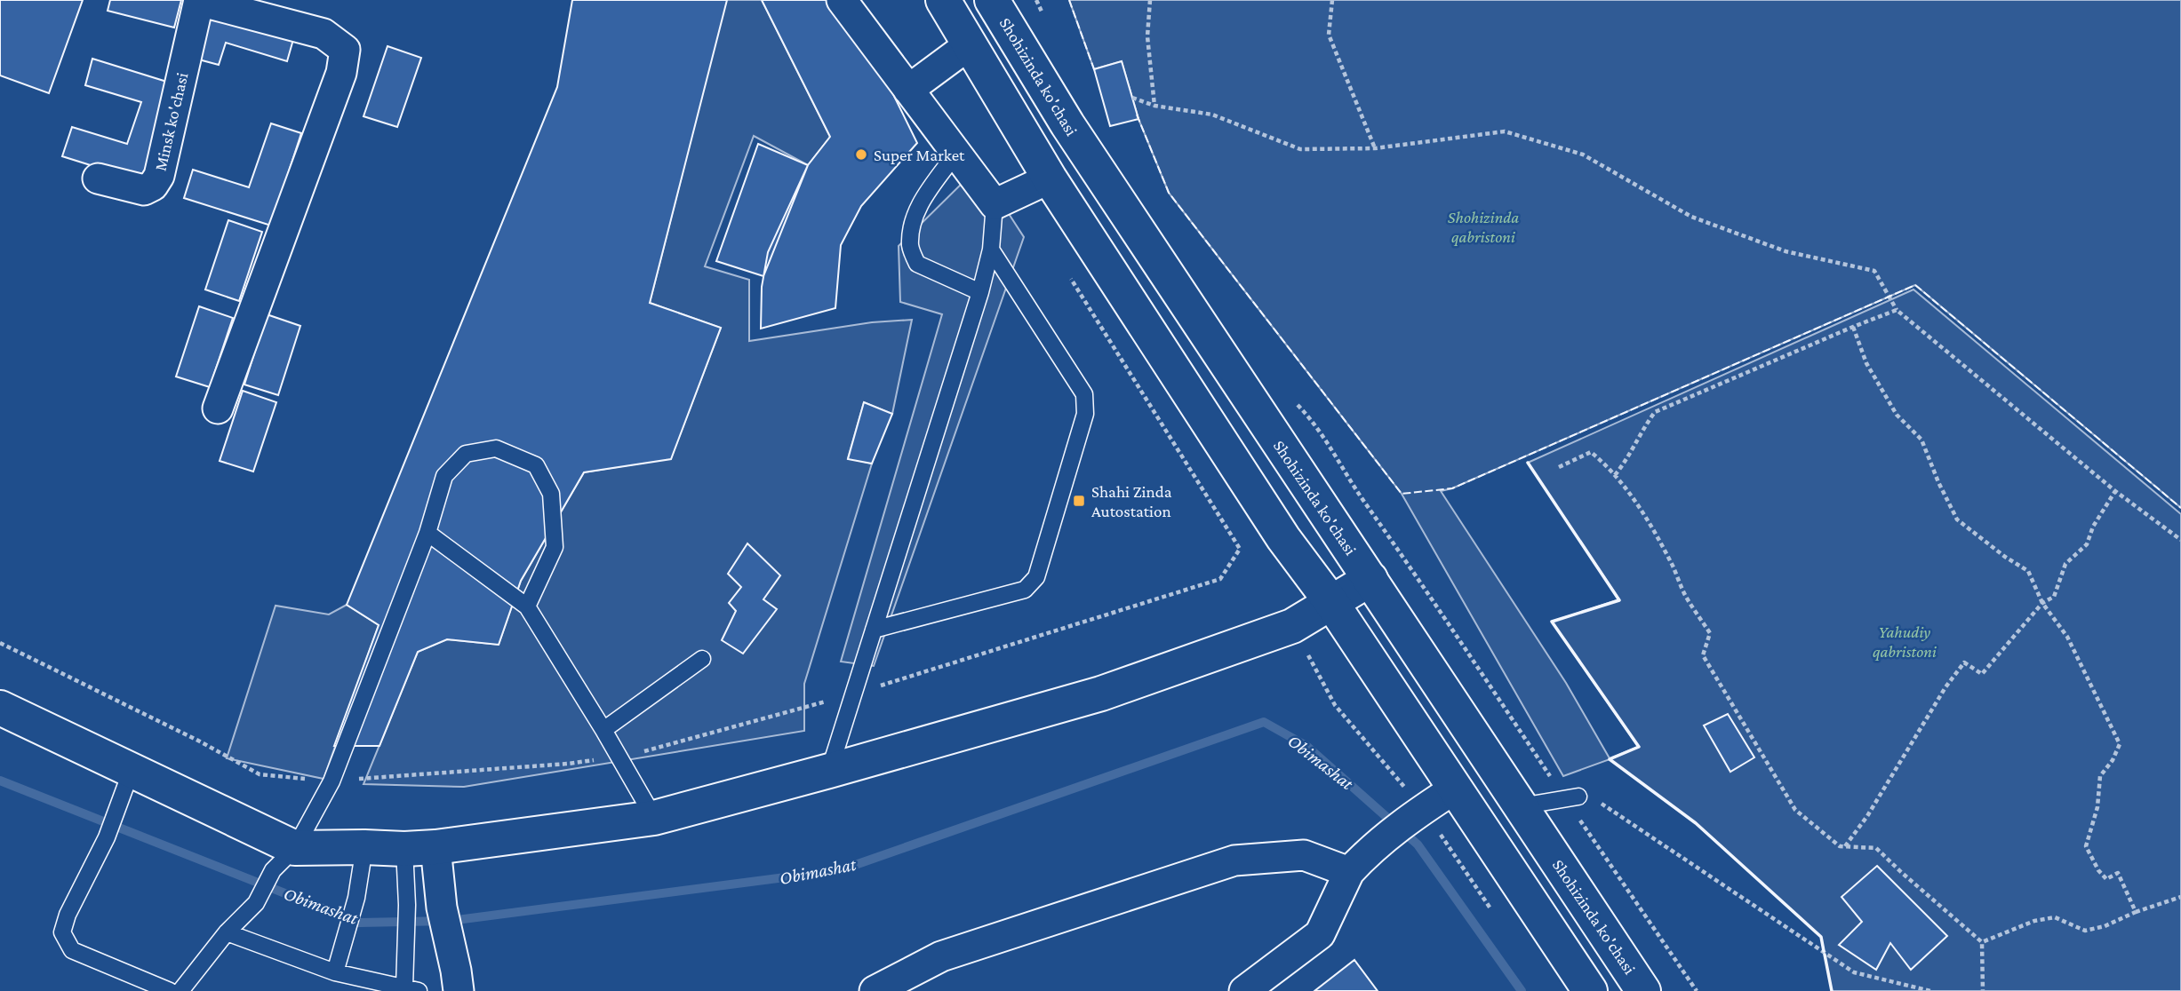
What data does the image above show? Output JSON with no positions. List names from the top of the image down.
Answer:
{
  "streets": {
    "main road": ["Shohizinda ko'chasi"],
    "street": ["Minsk ko'chasi"]
  },
  "water": ["Obimashat"],
  "parks": ["Shohizinda qabristoni", "Yahudiy qabristoni"],
  "places": {
    "other": ["Super Market"],
    "transit": ["Shahi Zinda Autostation"]
  }
}
